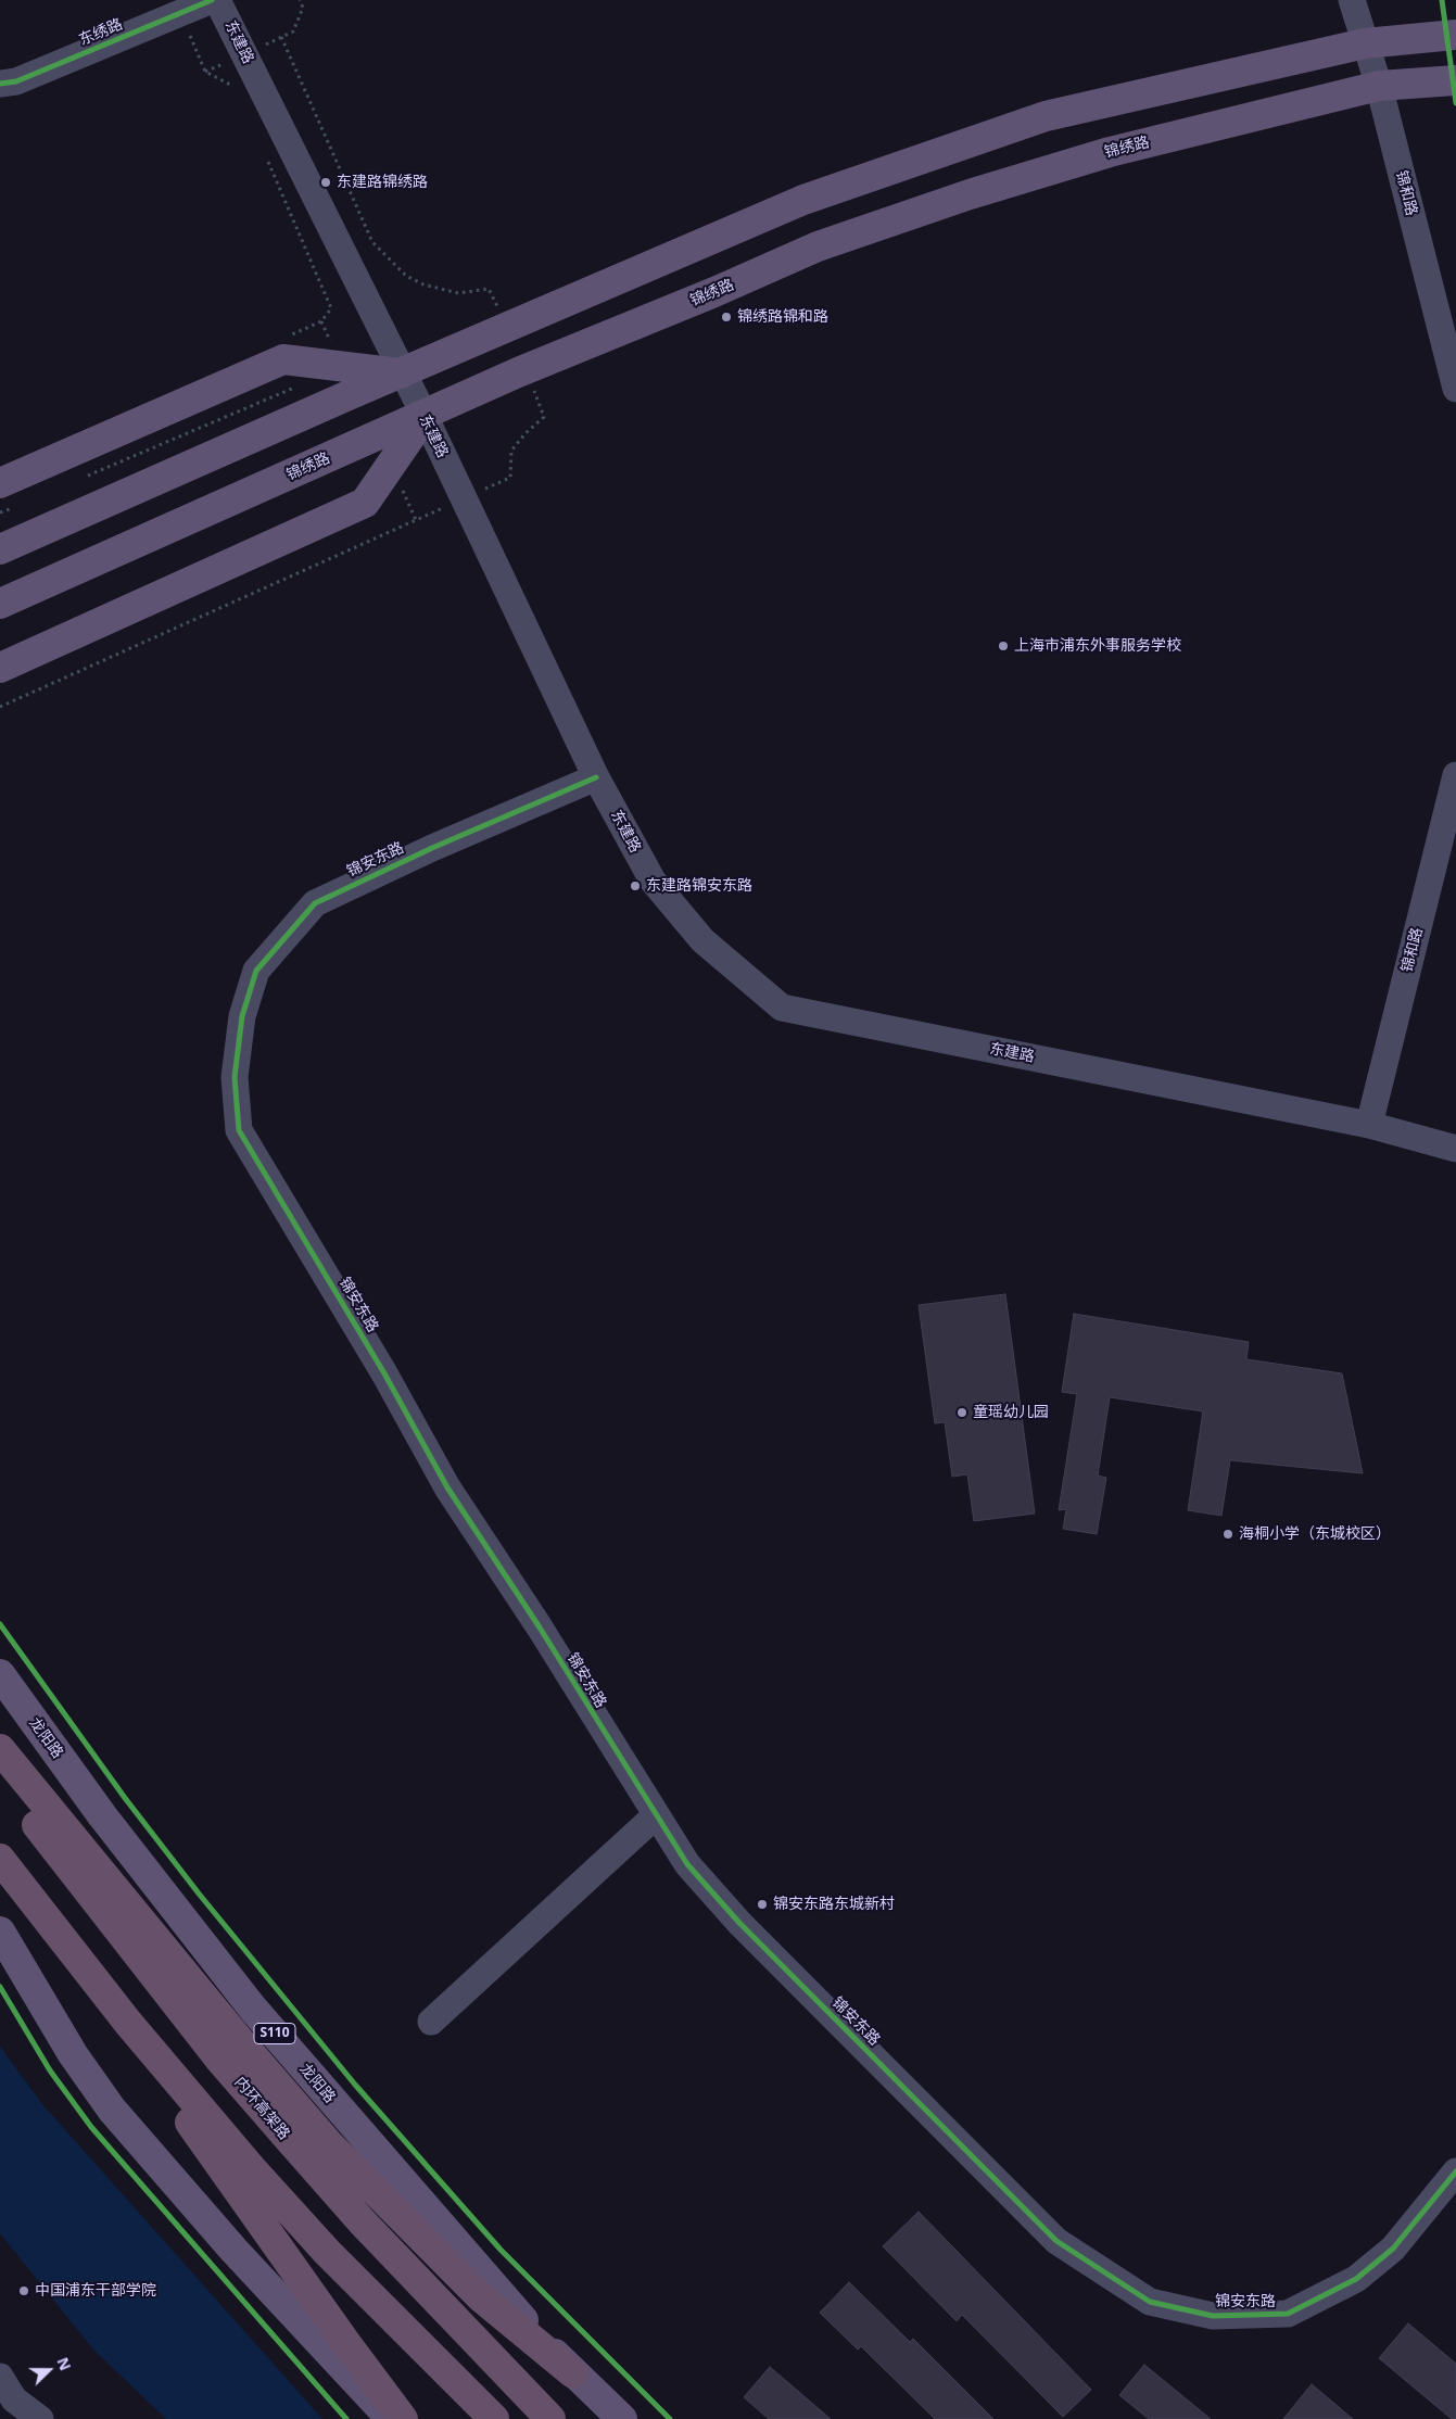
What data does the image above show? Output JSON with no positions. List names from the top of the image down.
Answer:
{
  "streets": {
    "highway": ["内环高架路"],
    "main road": ["锦绣路", "龙阳路", "S110"],
    "street": [
      "东绣路",
      "东建路",
      "锦和路",
      "锦安东路"
    ]
  },
  "crossings": [
    ["东建路", "锦绣路"],
    ["东建路", "锦和路"],
    ["东建路", "锦安东路"],
    ["锦绣路", "锦和路"]
  ],
  "places": [
    "东建路锦绣路",
    "锦绣路锦和路",
    "上海市浦东外事服务学校",
    "东建路锦安东路",
    "童瑶幼儿园",
    "海桐小学（东城校区）",
    "锦安东路东城新村",
    "中国浦东干部学院"
  ],
  "north": "right"
}
